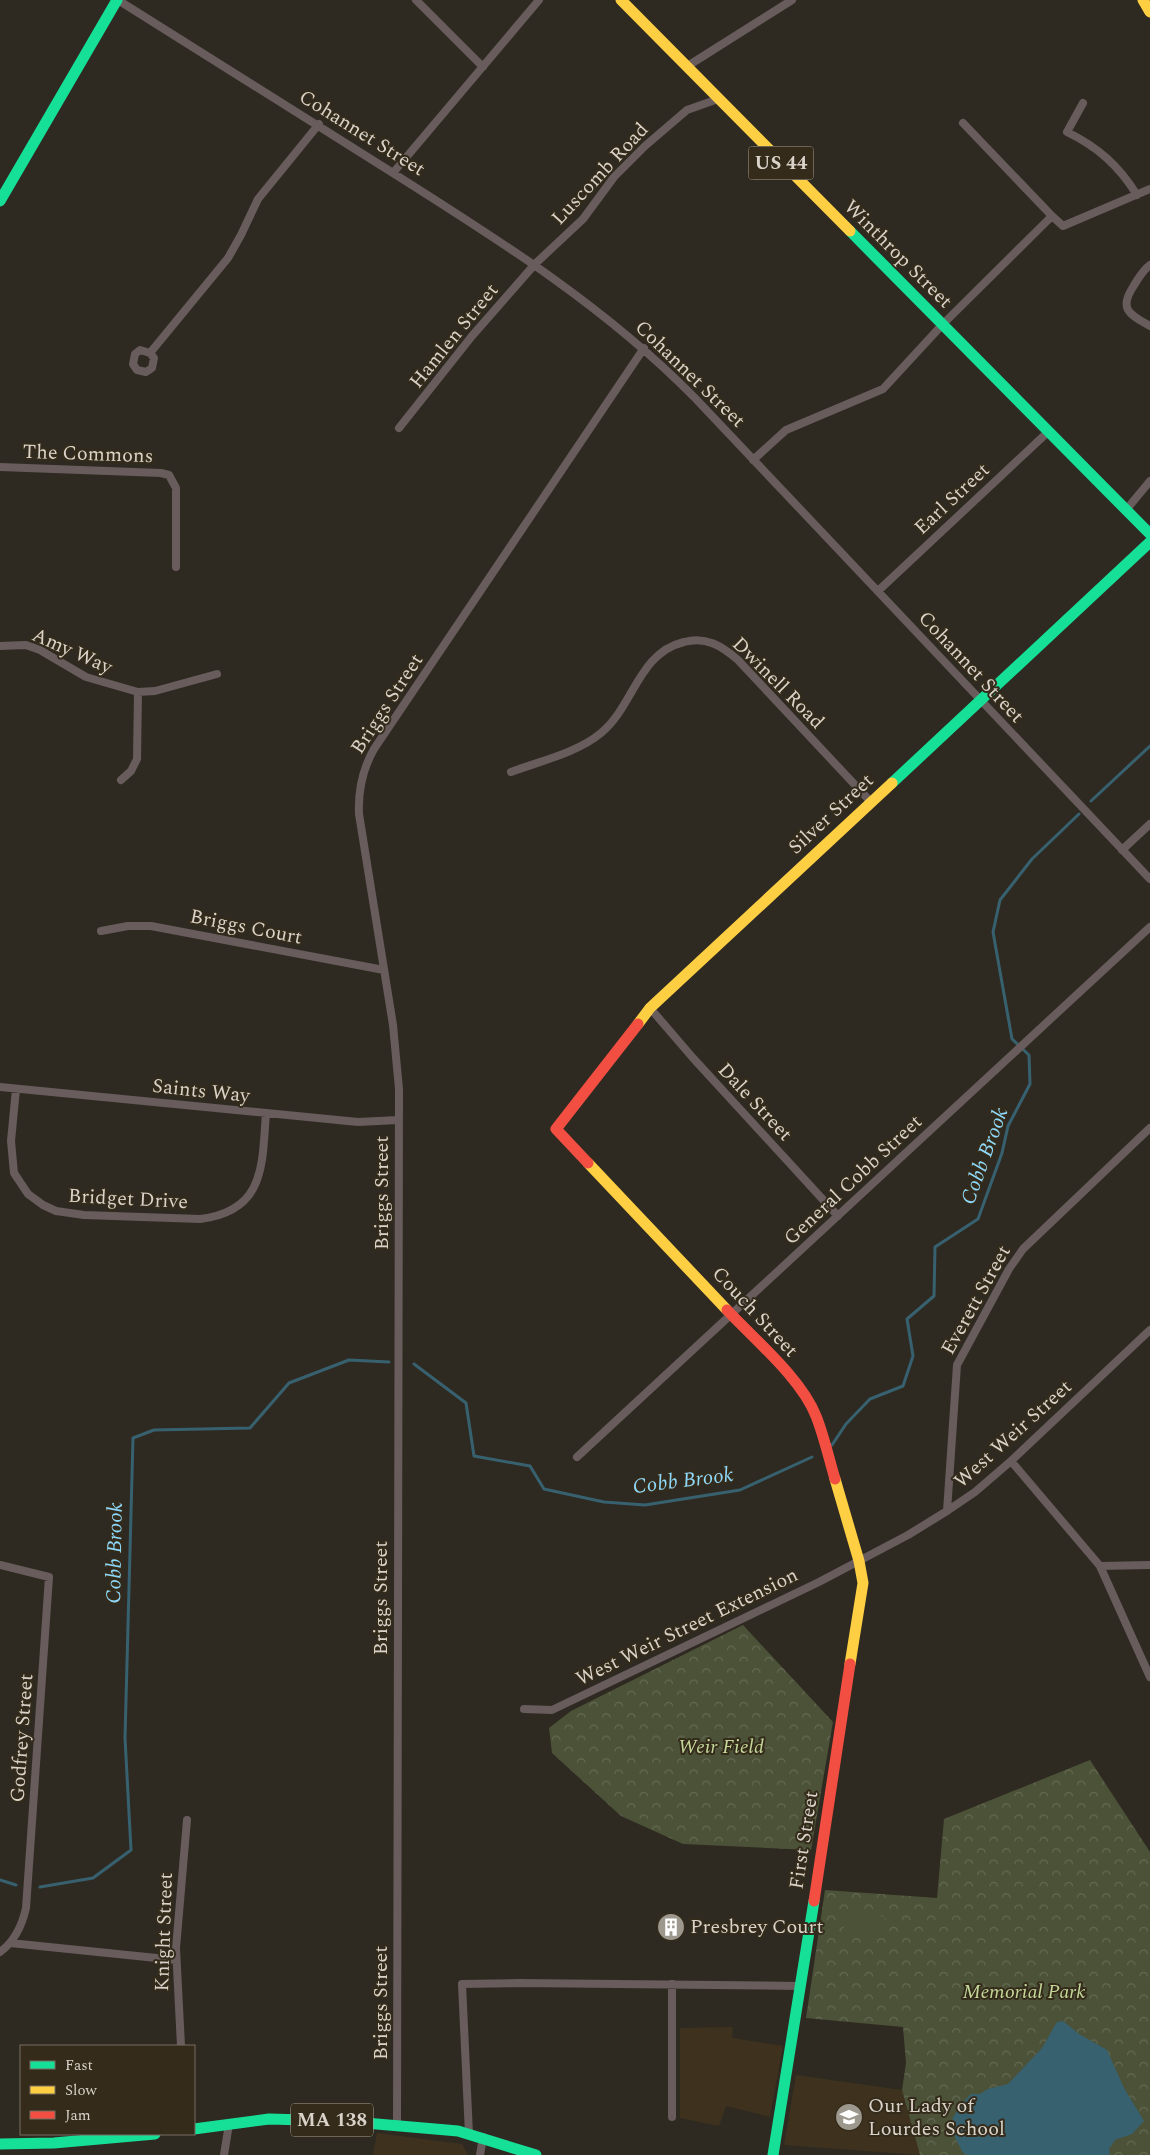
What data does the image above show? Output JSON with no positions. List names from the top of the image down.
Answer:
{
  "streets": {
    "main road": [
      "US 44",
      "Winthrop Street",
      "Silver Street",
      "Couch Street",
      "First Street",
      "MA 138"
    ],
    "street": [
      "Cohannet Street",
      "Luscomb Road",
      "Hamlen Street",
      "The Commons",
      "Earl Street",
      "Amy Way",
      "Dwinell Road",
      "Briggs Street",
      "Briggs Court",
      "Saints Way",
      "Dale Street",
      "General Cobb Street",
      "Bridget Drive",
      "Everett Street",
      "West Weir Street",
      "West Weir Street Extension",
      "Godfrey Street",
      "Knight Street"
    ]
  },
  "crossings": [
    ["Cohannet Street", "Luscomb Road"],
    ["Cohannet Street", "Hamlen Street"],
    ["Cohannet Street", "Earl Street"],
    ["Cohannet Street", "Briggs Street"],
    ["Cohannet Street", "Silver Street"],
    ["Luscomb Road", "Winthrop Street"],
    ["Luscomb Road", "Hamlen Street"],
    ["Winthrop Street", "Earl Street"],
    ["Dwinell Road", "Silver Street"],
    ["Briggs Street", "Briggs Court"],
    ["Briggs Street", "Saints Way"],
    ["Briggs Street", "MA 138"],
    ["Silver Street", "Dale Street"],
    ["Silver Street", "Couch Street"],
    ["Saints Way", "Bridget Drive"],
    ["Dale Street", "General Cobb Street"],
    ["General Cobb Street", "Couch Street"],
    ["Everett Street", "West Weir Street"],
    ["Couch Street", "West Weir Street"],
    ["Couch Street", "West Weir Street Extension"],
    ["Couch Street", "First Street"],
    ["West Weir Street", "West Weir Street Extension"],
    ["West Weir Street", "First Street"],
    ["West Weir Street Extension", "First Street"]
  ],
  "water": ["Cobb Brook"],
  "parks": ["Weir Field", "Memorial Park"],
  "places": {
    "building": ["Presbrey Court"],
    "school or university": ["Our Lady of Lourdes School"]
  },
  "legend": ["Fast", "Slow", "Jam"]
}
